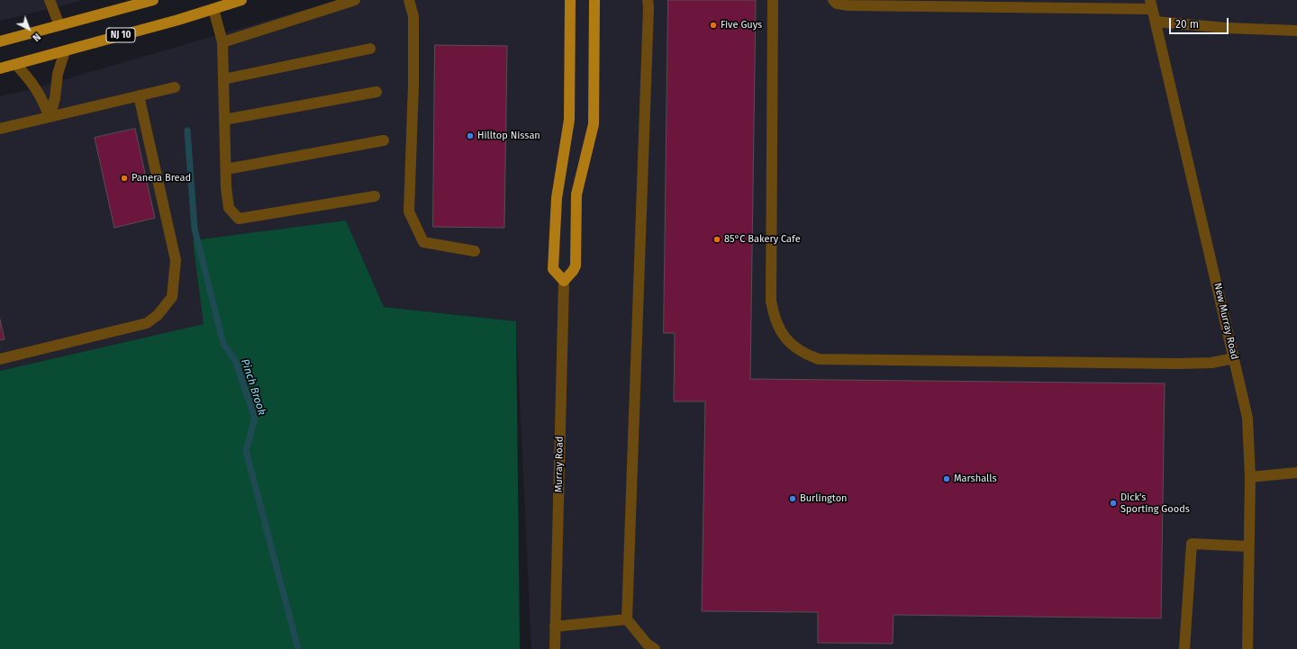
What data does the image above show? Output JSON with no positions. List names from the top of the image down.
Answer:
{
  "streets": {
    "main road": ["NJ 10"],
    "street": ["New Murray Road", "Murray Road"]
  },
  "water": ["Pinch Brook"],
  "places": [
    "Five Guys",
    "Hilltop Nissan",
    "Panera Bread",
    "85°C Bakery Cafe",
    "Marshalls",
    "Burlington",
    "Dick's Sporting Goods"
  ],
  "scale_bar": "20 m",
  "north": "bottom right"
}
